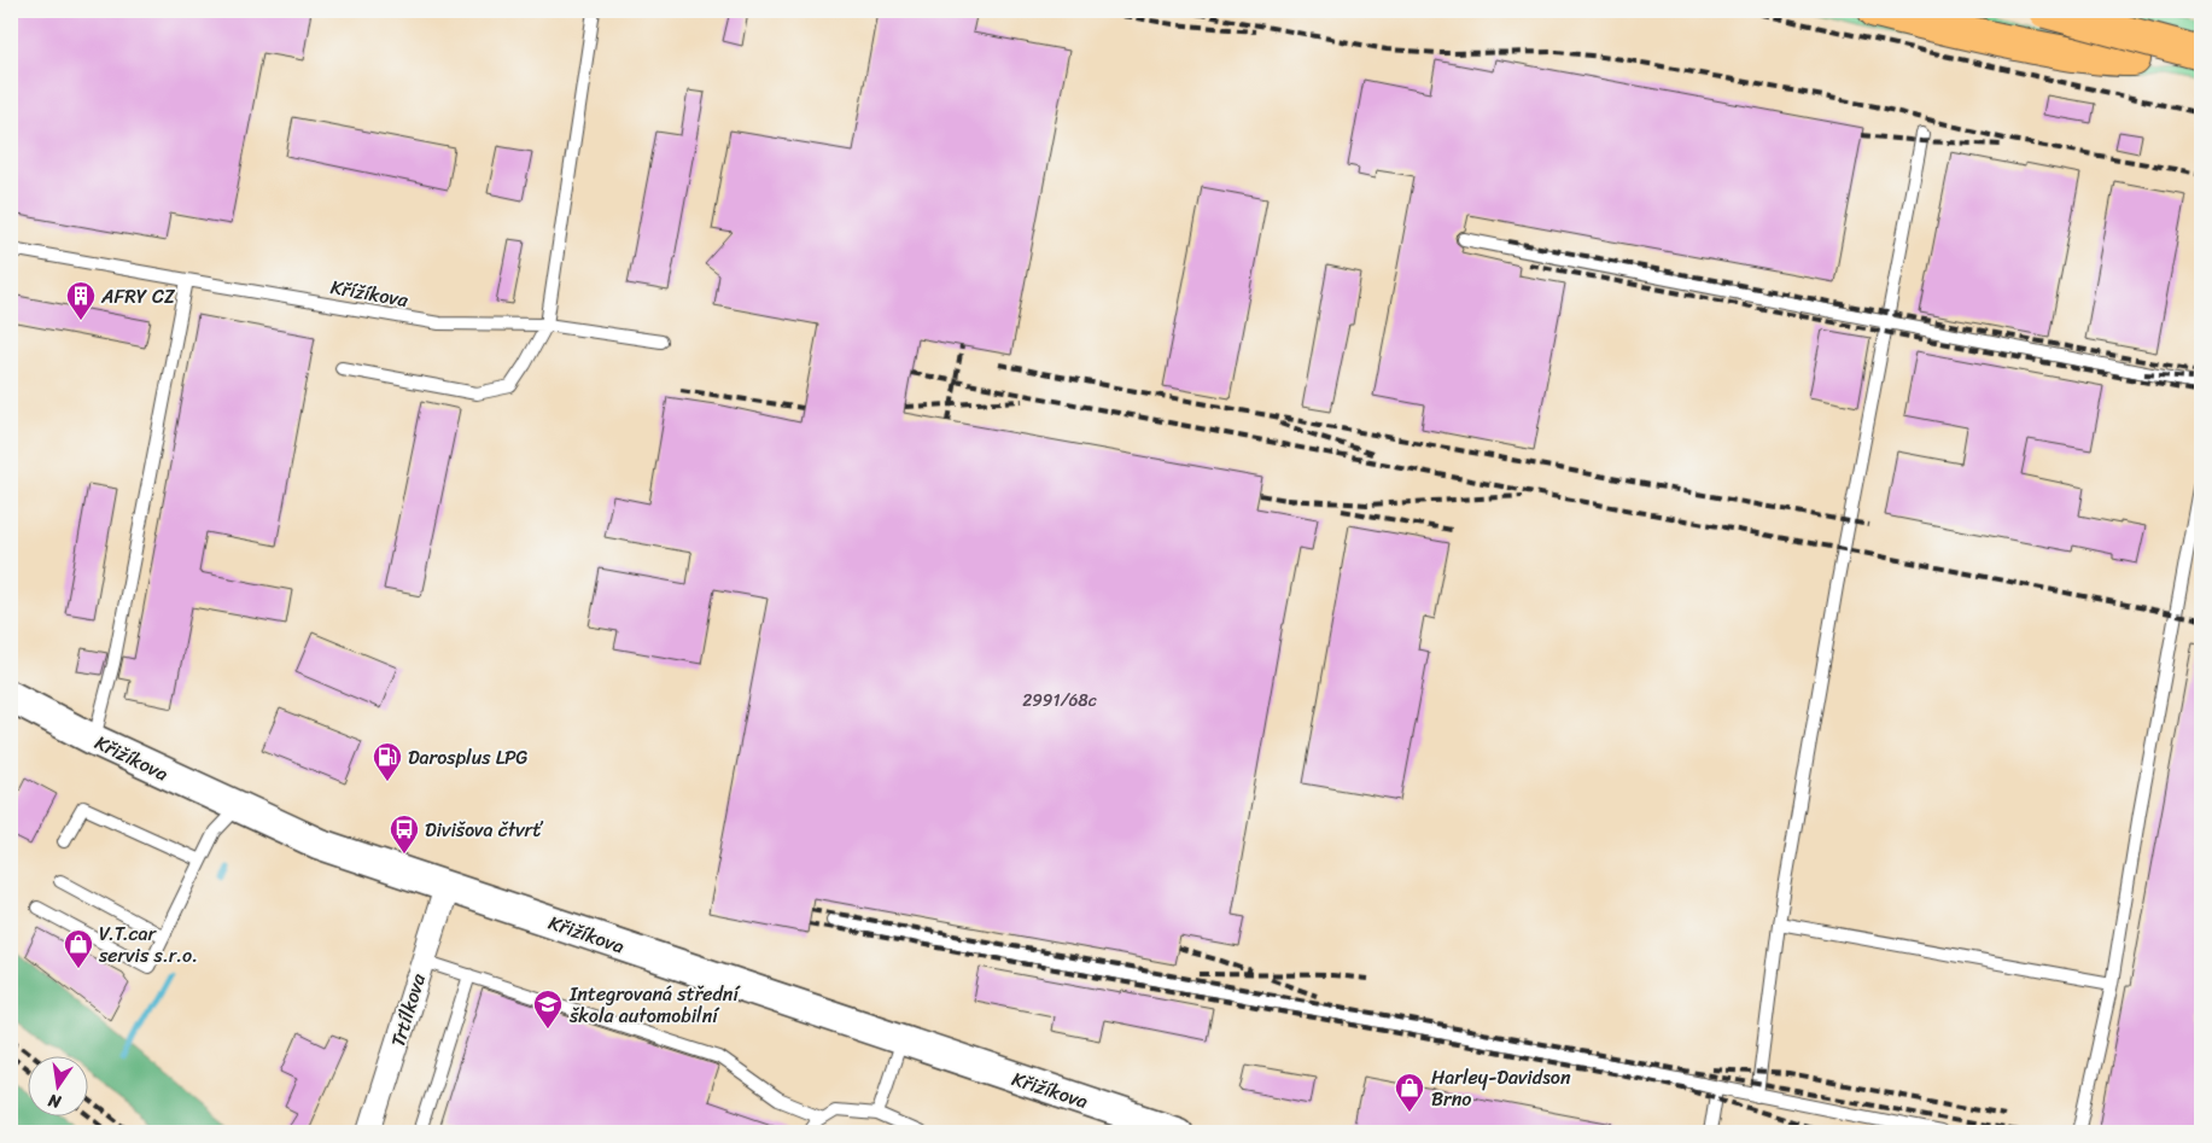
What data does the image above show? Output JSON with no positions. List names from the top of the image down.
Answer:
{
  "streets": {
    "street": ["Křižíkova", "Trtílkova"],
    "lane": ["Křížíkova"]
  },
  "crossings": [
    ["Křižíkova", "Trtílkova"]
  ],
  "places": {
    "building": ["AFRY CZ"],
    "fuel station": ["Darosplus LPG"],
    "bus stop": ["Divišova čtvrť"],
    "shop": ["V.T.car servis s.r.o.", "Harley-Davidson Brno"],
    "school or university": ["Integrovaná střední škola automobilní"]
  },
  "house_numbers": ["2991/68c"],
  "north": "bottom"
}
